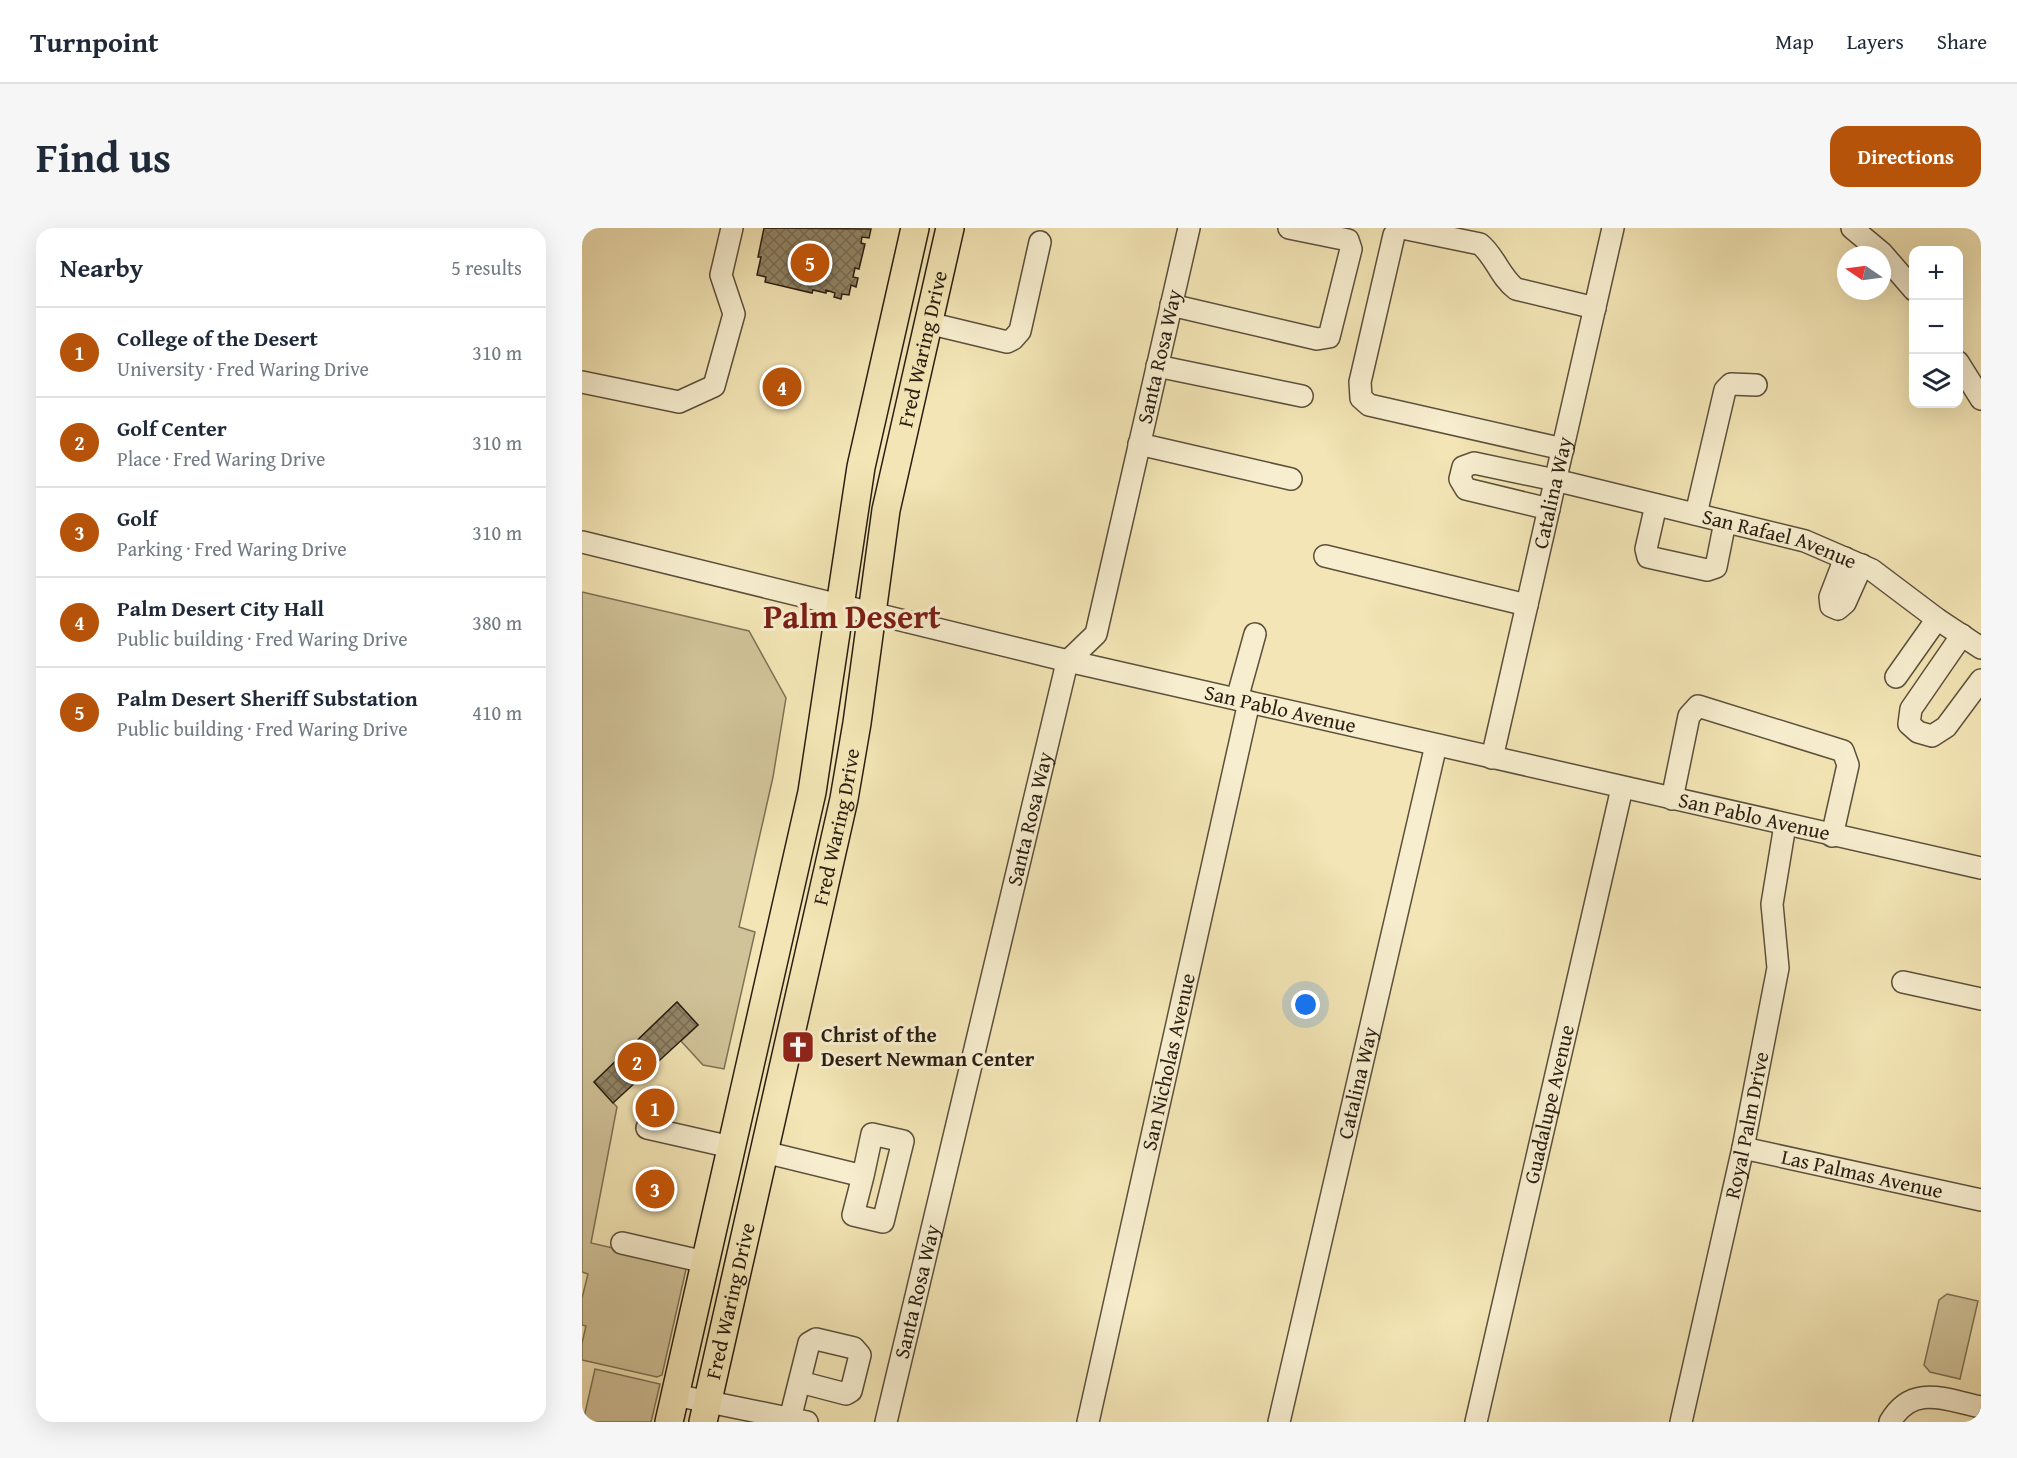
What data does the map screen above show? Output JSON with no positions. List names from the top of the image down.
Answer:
{
  "streets": {
    "main road": ["Fred Waring Drive"],
    "street": [
      "Santa Rosa Way",
      "Catalina Way",
      "San Rafael Avenue",
      "San Pablo Avenue",
      "San Nicholas Avenue",
      "Guadalupe Avenue",
      "Royal Palm Drive",
      "Las Palmas Avenue"
    ]
  },
  "crossings": [
    ["Fred Waring Drive", "San Pablo Avenue"],
    ["Santa Rosa Way", "San Pablo Avenue"],
    ["Catalina Way", "San Rafael Avenue"],
    ["Catalina Way", "San Pablo Avenue"],
    ["San Pablo Avenue", "San Nicholas Avenue"],
    ["San Pablo Avenue", "Guadalupe Avenue"],
    ["San Pablo Avenue", "Royal Palm Drive"],
    ["Royal Palm Drive", "Las Palmas Avenue"]
  ],
  "districts": ["Palm Desert"],
  "places": {
    "church": ["Christ of the Desert Newman Center"]
  },
  "north": "left",
  "page": {
    "header": "Turnpoint",
    "nav": ["Map", "Layers", "Share"],
    "title": "Find us",
    "buttons": "Directions",
    "heading": ["Nearby", "5 results"],
    "pins": [
      "5",
      "4",
      "2",
      "1",
      "3"
    ],
    "map_buttons": ["+", "−"],
    "list": [
      {
        "mark": "1",
        "name": "College of the Desert",
        "note": "University · Fred Waring Drive",
        "value": "310 m"
      },
      {
        "mark": "2",
        "name": "Golf Center",
        "note": "Place · Fred Waring Drive",
        "value": "310 m"
      },
      {
        "mark": "3",
        "name": "Golf",
        "note": "Parking · Fred Waring Drive",
        "value": "310 m"
      },
      {
        "mark": "4",
        "name": "Palm Desert City Hall",
        "note": "Public building · Fred Waring Drive",
        "value": "380 m"
      },
      {
        "mark": "5",
        "name": "Palm Desert Sheriff Substation",
        "note": "Public building · Fred Waring Drive",
        "value": "410 m"
      }
    ]
  }
}
